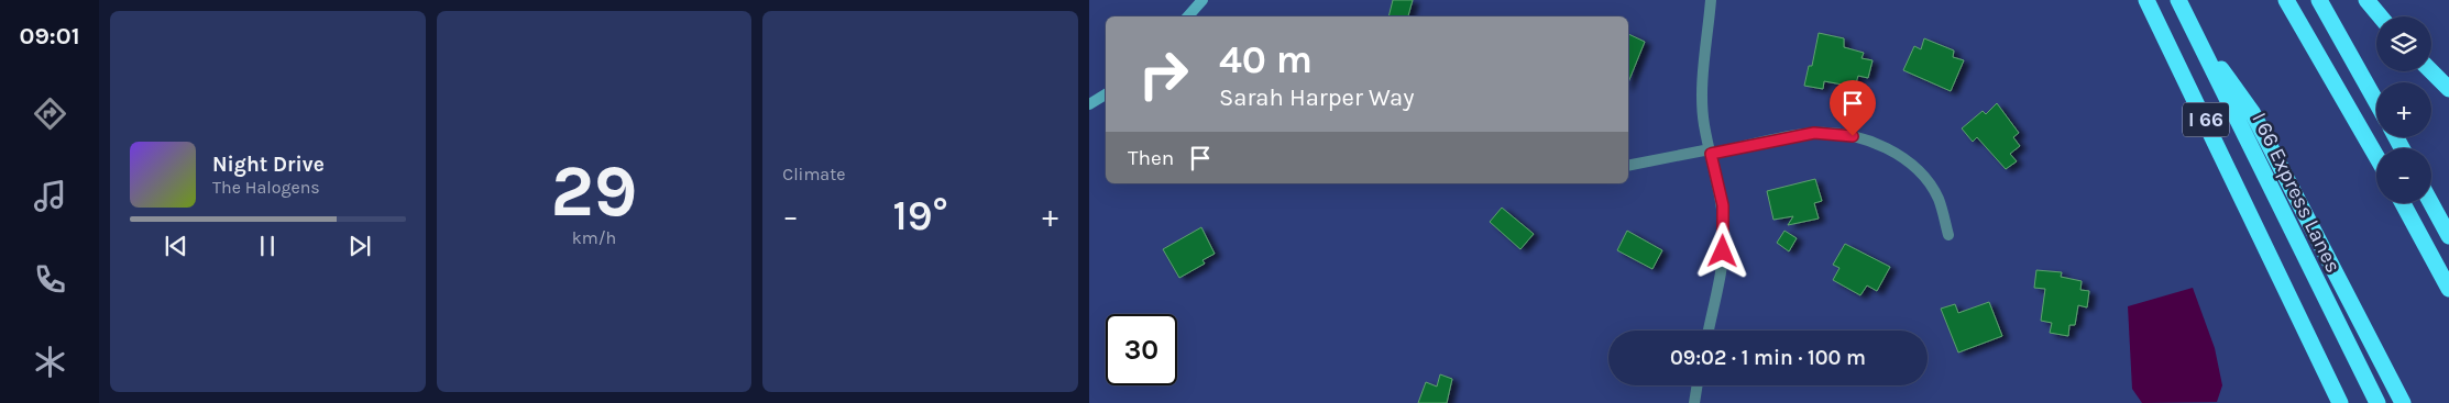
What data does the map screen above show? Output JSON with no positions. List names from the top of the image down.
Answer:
{
  "streets": {
    "highway": ["I 66", "I 66 Express Lanes"]
  },
  "page": {
    "tabs": "09:01",
    "tile": [
      ["29", "km/h"],
      "Climate"
    ],
    "map_buttons": ["+", "−"],
    "turn": ["40 m", "Sarah Harper Way"],
    "then": "Then",
    "song": ["Night Drive", "The Halogens"],
    "heat": ["−", "19°", "+"],
    "limit": "30",
    "trip": "09:02 · 1 min · 100 m"
  }
}
